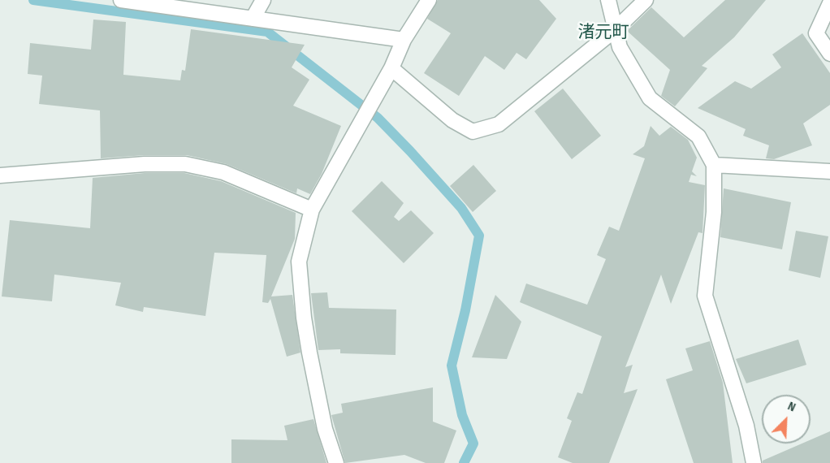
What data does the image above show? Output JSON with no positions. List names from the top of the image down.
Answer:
{
  "districts": ["渚元町"],
  "north": "top right"
}
